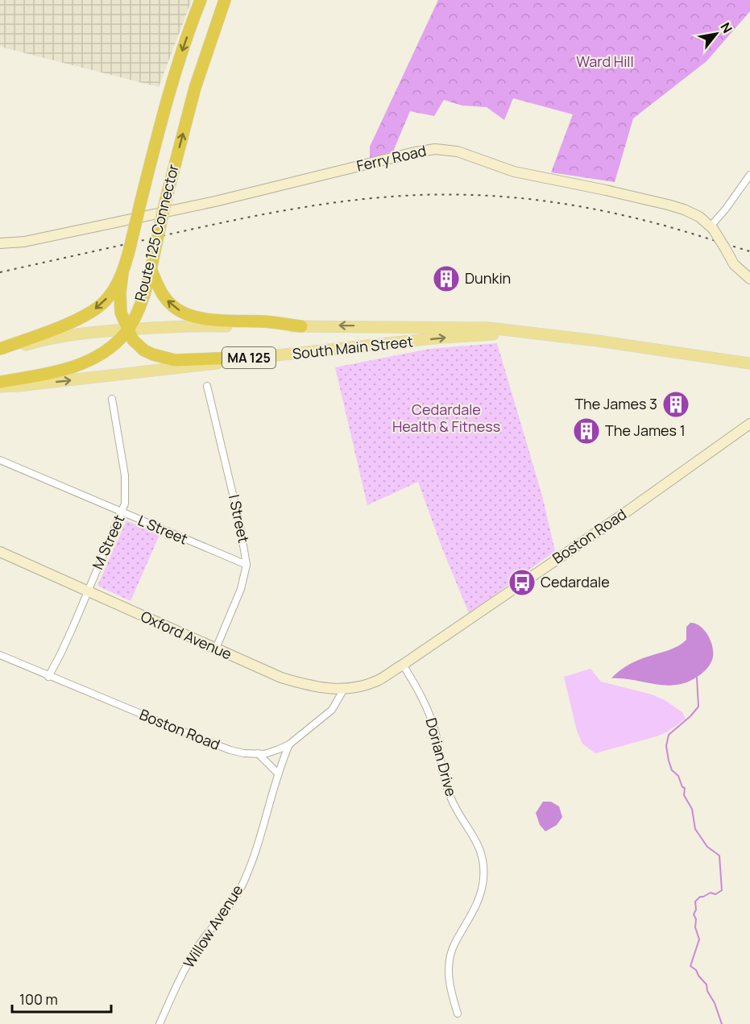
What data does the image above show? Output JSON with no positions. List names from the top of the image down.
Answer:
{
  "streets": {
    "highway": ["Route 125 Connector"],
    "main road": ["South Main Street", "MA 125"],
    "street": [
      "Ferry Road",
      "I Street",
      "L Street",
      "Boston Road",
      "M Street",
      "Oxford Avenue",
      "Dorian Drive",
      "Willow Avenue"
    ]
  },
  "crossings": [
    ["Route 125 Connector", "South Main Street"],
    ["I Street", "L Street"],
    ["I Street", "Oxford Avenue"],
    ["L Street", "M Street"],
    ["Boston Road", "M Street"],
    ["Boston Road", "Oxford Avenue"],
    ["Boston Road", "Dorian Drive"],
    ["Boston Road", "Willow Avenue"],
    ["M Street", "Oxford Avenue"]
  ],
  "parks": ["Ward Hill", "Cedardale Health & Fitness"],
  "places": {
    "building": ["Dunkin", "The James 3", "The James 1"],
    "bus stop": ["Cedardale"]
  },
  "scale_bar": "100 m",
  "north": "top right"
}
